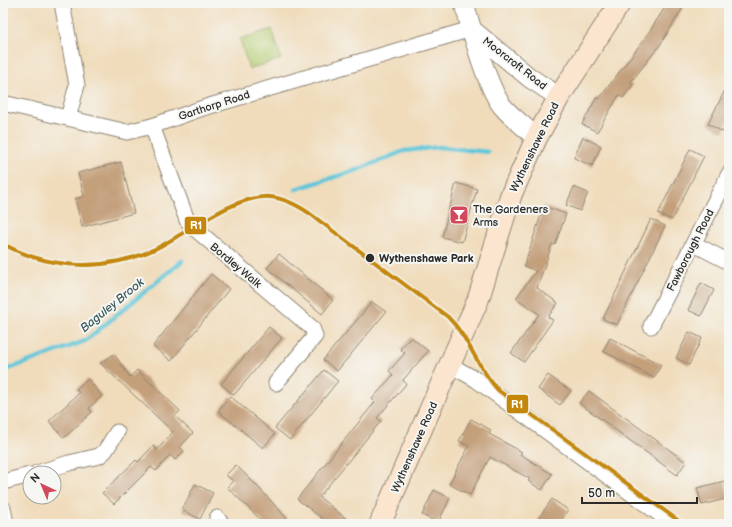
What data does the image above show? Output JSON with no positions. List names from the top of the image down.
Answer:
{
  "streets": {
    "main road": ["Wythenshawe Road"],
    "street": [
      "Moorcroft Road",
      "Garthorp Road",
      "Fawborough Road",
      "Bordley Walk"
    ]
  },
  "crossings": [
    ["Moorcroft Road", "Garthorp Road"],
    ["Moorcroft Road", "Wythenshawe Road"],
    ["Garthorp Road", "Bordley Walk"]
  ],
  "water": ["Baguley Brook"],
  "places": {
    "bar": ["The Gardeners Arms"],
    "other": ["Wythenshawe Park"]
  },
  "lines": ["transit line R1"],
  "scale_bar": "50 m",
  "north": "top left"
}
